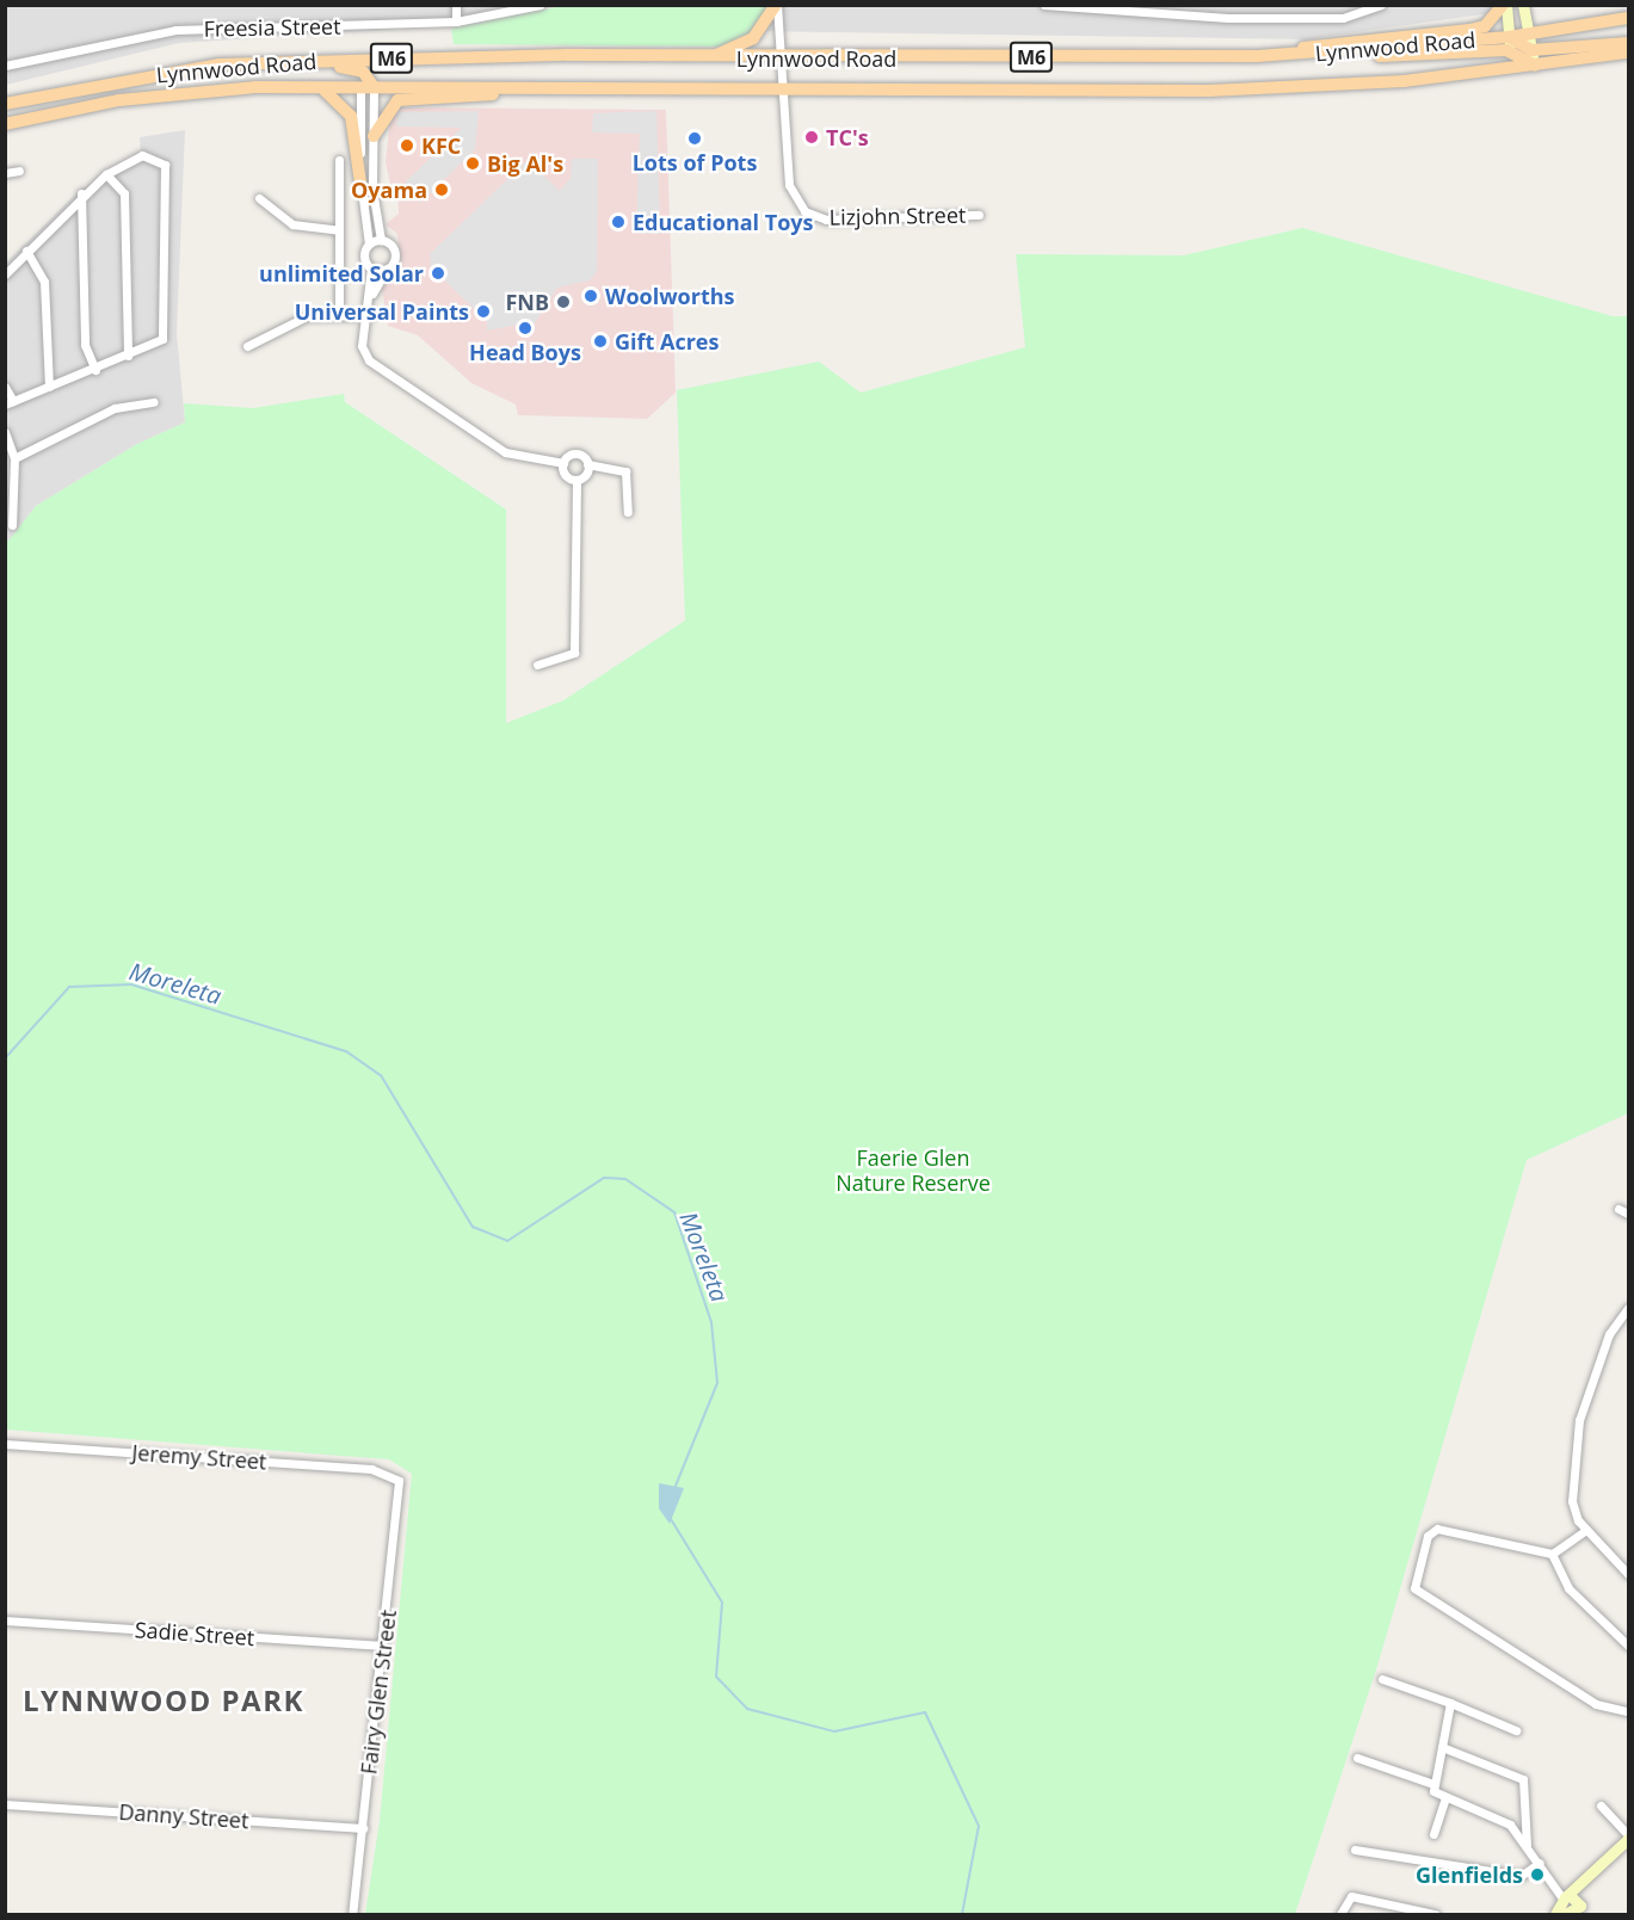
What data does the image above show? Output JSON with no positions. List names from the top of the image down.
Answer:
{
  "streets": {
    "main road": ["Lynnwood Road", "M6"],
    "street": [
      "Freesia Street",
      "Lizjohn Street",
      "Jeremy Street",
      "Sadie Street",
      "Fairy Glen Street",
      "Danny Street"
    ]
  },
  "crossings": [
    ["Lynnwood Road", "Lizjohn Street"],
    ["Jeremy Street", "Fairy Glen Street"],
    ["Sadie Street", "Fairy Glen Street"],
    ["Fairy Glen Street", "Danny Street"]
  ],
  "districts": ["LYNNWOOD PARK"],
  "water": ["Moreleta"],
  "parks": ["Faerie Glen Nature Reserve"],
  "places": [
    "TC's",
    "Lots of Pots",
    "KFC",
    "Big Al's",
    "Oyama",
    "Educational Toys",
    "unlimited Solar",
    "Woolworths",
    "FNB",
    "Universal Paints",
    "Head Boys",
    "Gift Acres",
    "Glenfields"
  ]
}
